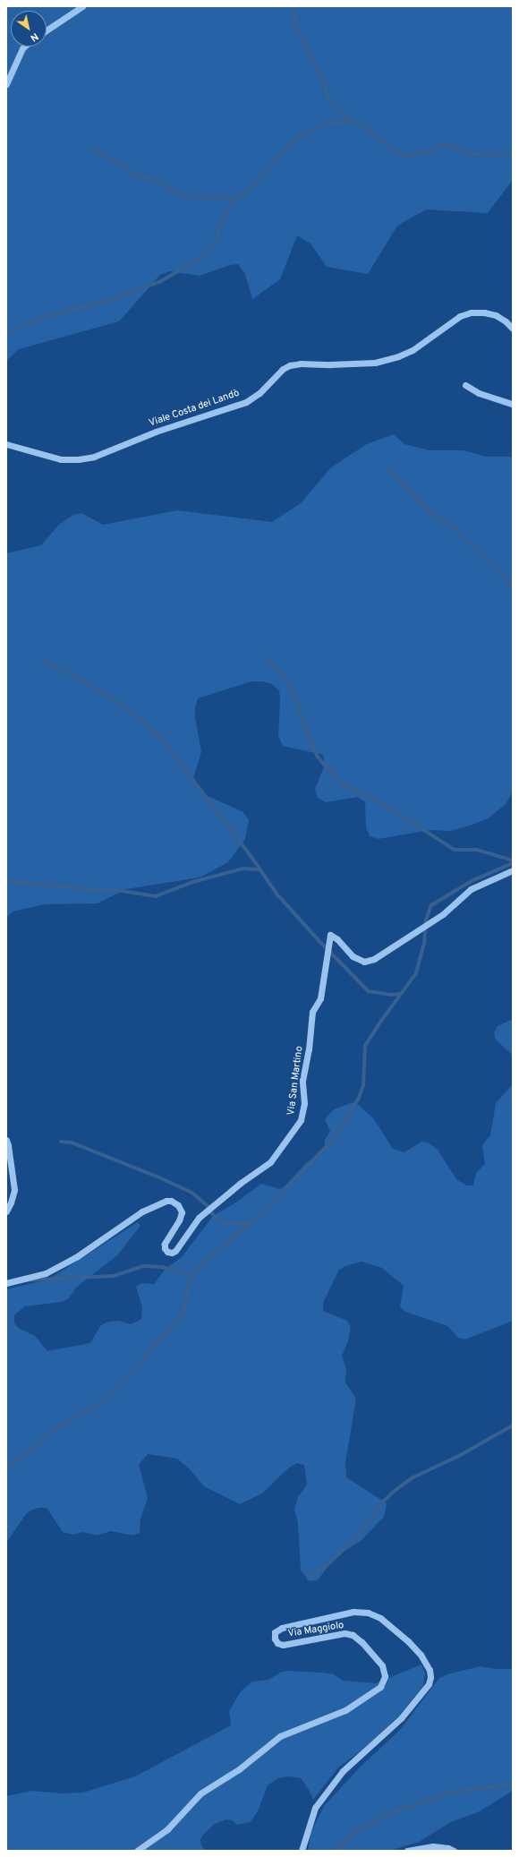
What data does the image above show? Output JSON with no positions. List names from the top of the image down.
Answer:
{
  "streets": {
    "street": ["Viale Costa dei Landò", "Via San Martino", "Via Maggiolo"]
  },
  "north": "bottom right"
}
